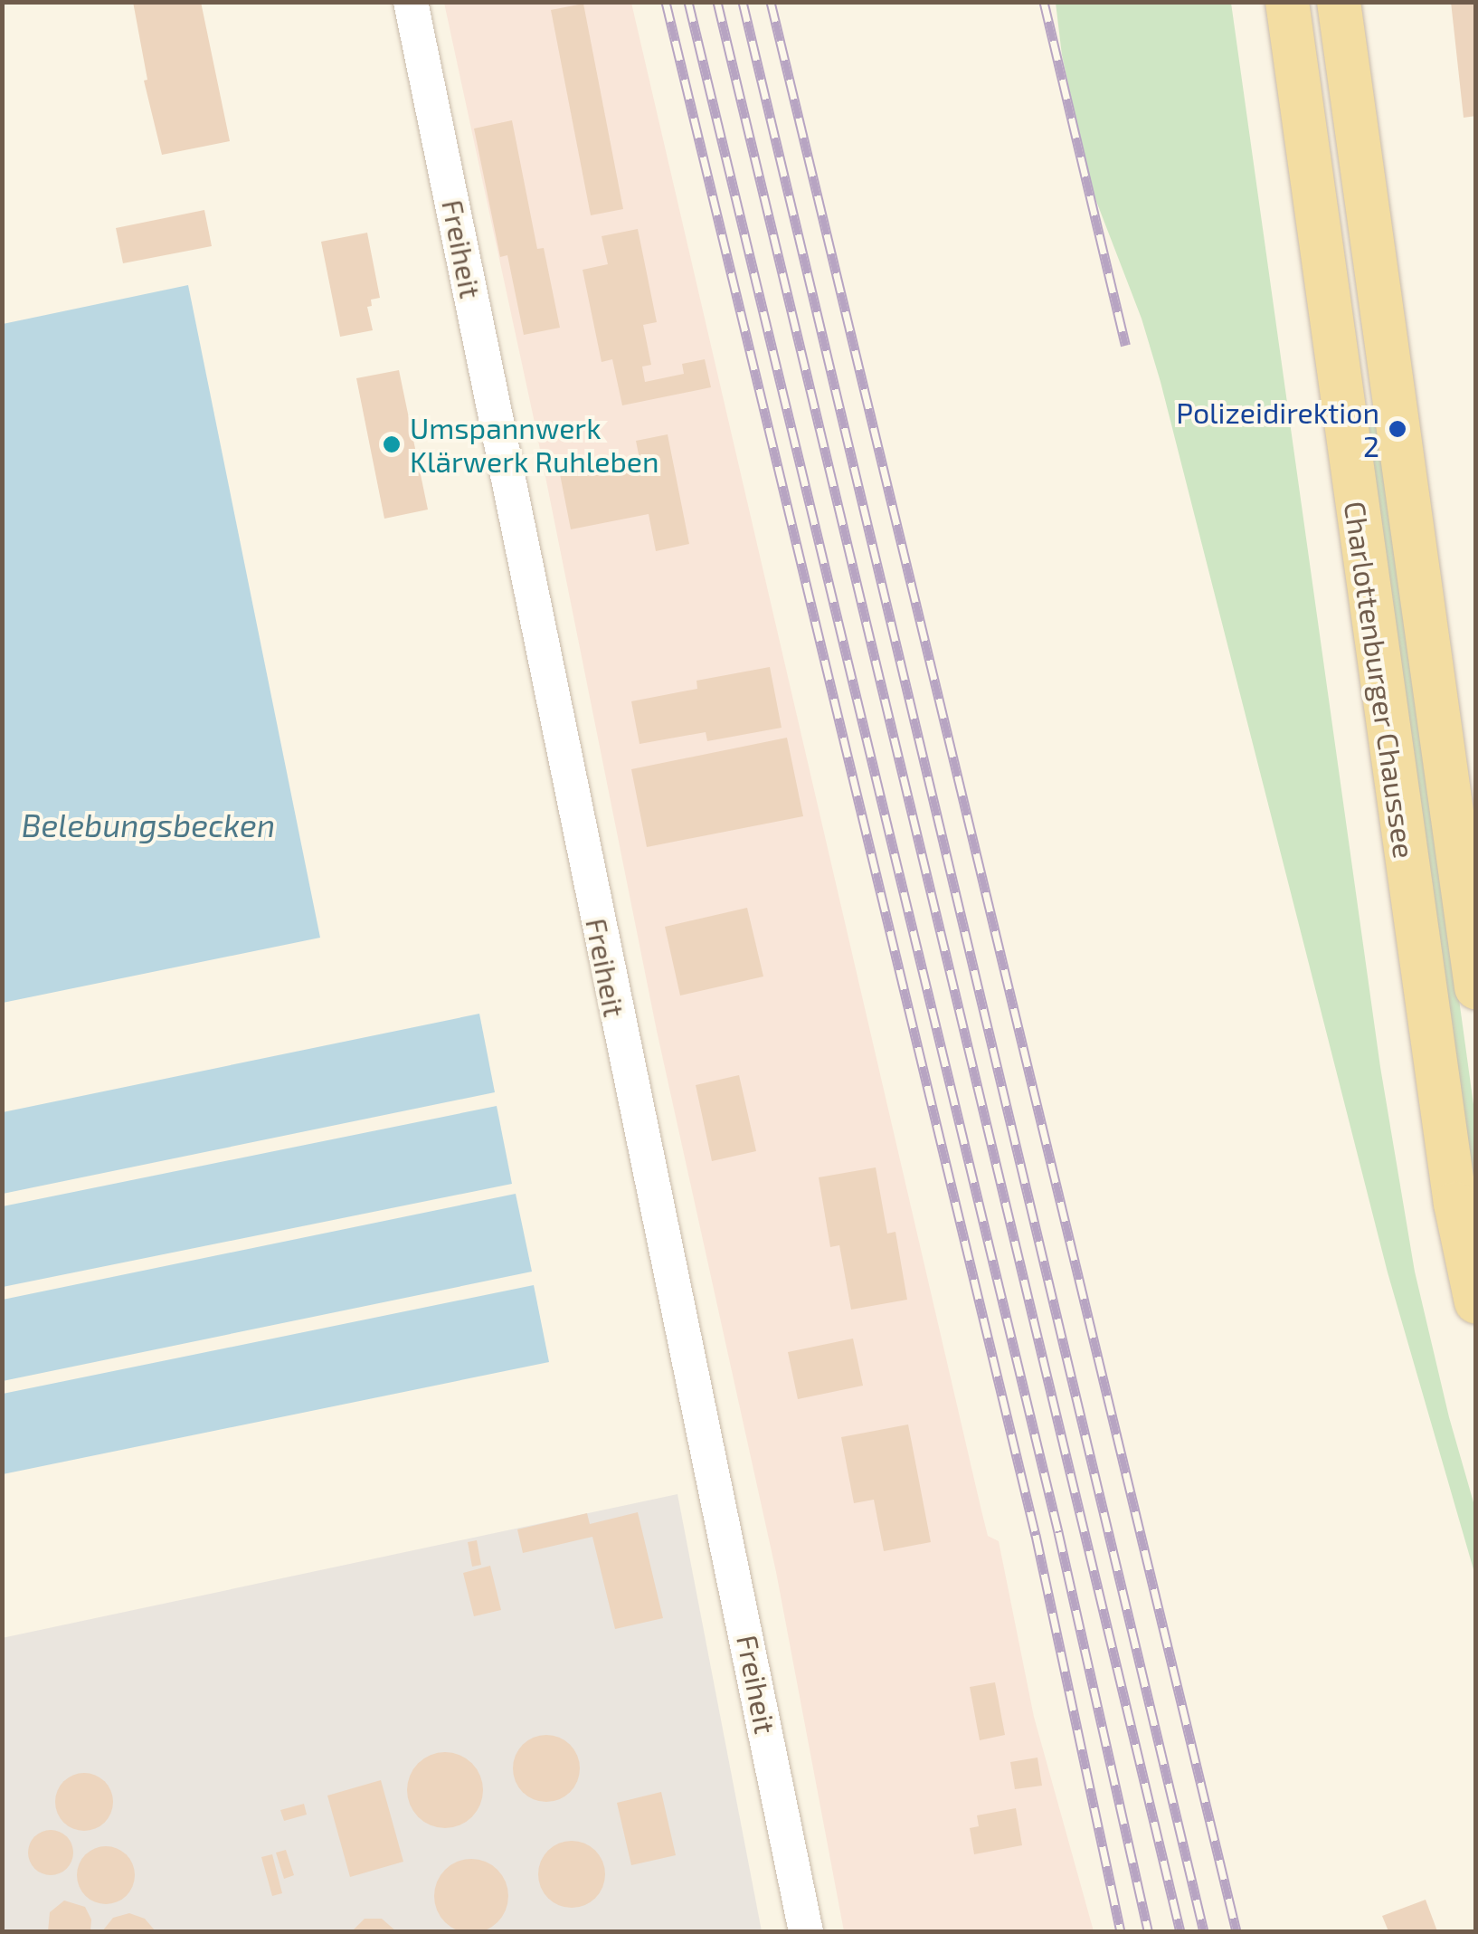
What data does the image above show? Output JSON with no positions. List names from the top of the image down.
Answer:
{
  "streets": {
    "main road": ["Charlottenburger Chaussee"],
    "street": ["Freiheit"]
  },
  "water": ["Belebungsbecken"],
  "places": ["Polizeidirektion 2", "Umspannwerk Klärwerk Ruhleben"]
}
